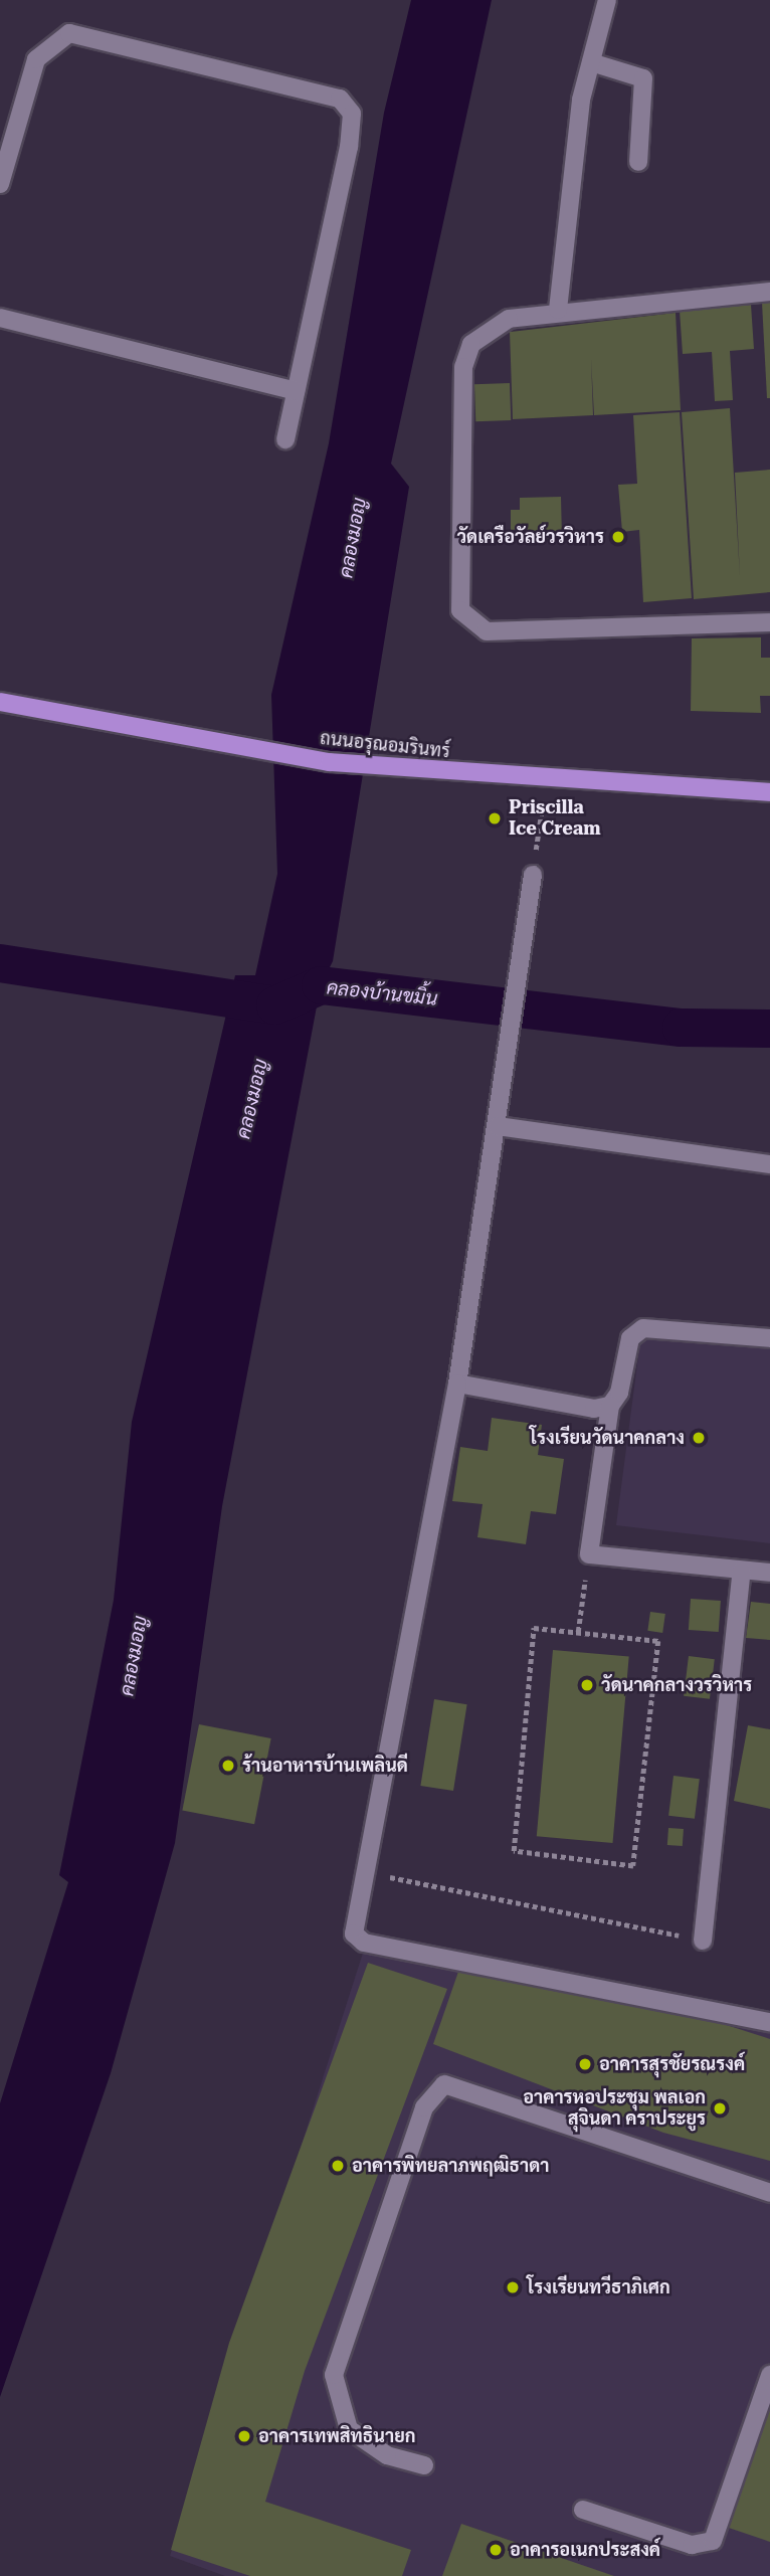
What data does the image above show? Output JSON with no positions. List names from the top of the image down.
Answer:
{
  "streets": {
    "main road": ["ถนนอรุณอมรินทร์"]
  },
  "water": ["คลองมอญ", "คลองบ้านขมิ้น"],
  "places": [
    "วัดเครือวัลย์วรวิหาร",
    "Priscilla Ice Cream",
    "โรงเรียนวัดนาคกลาง",
    "วัดนาคกลางวรวิหาร",
    "ร้านอาหารบ้านเพลินดี",
    "อาคารสุรชัยรณรงค์",
    "อาคารหอประชุม พลเอก สุจินดา คราประยูร",
    "อาคารพิทยลาภพฤฒิธาดา",
    "โรงเรียนทวีธาภิเศก",
    "อาคารเทพสิทธินายก",
    "อาคารอเนกประสงค์"
  ]
}
